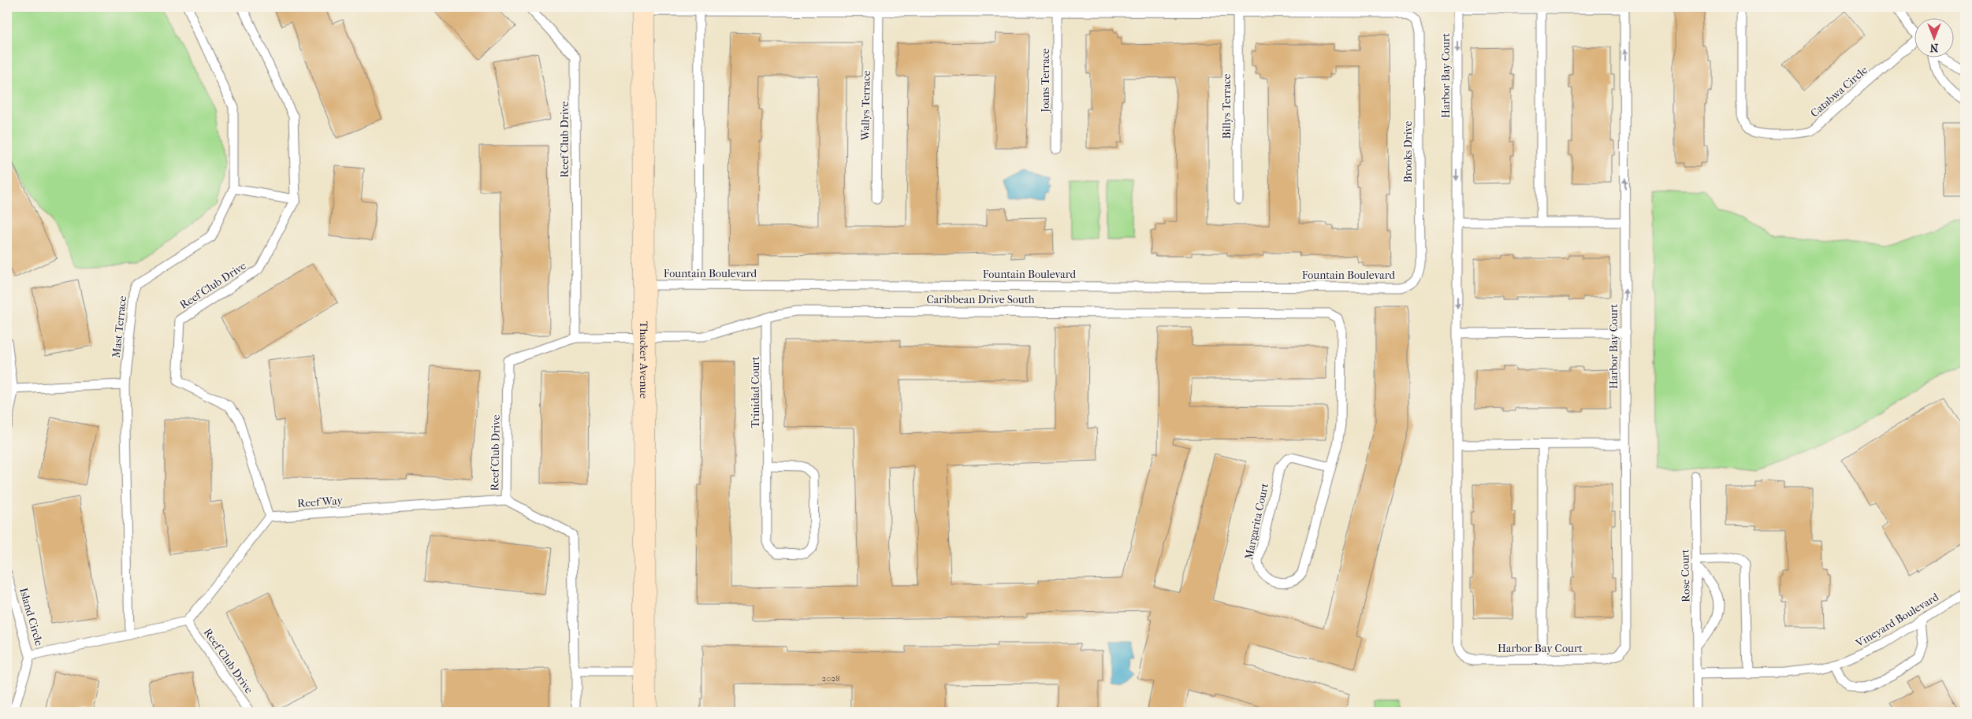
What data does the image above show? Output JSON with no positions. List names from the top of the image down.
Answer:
{
  "streets": {
    "street": ["Thacker Avenue"],
    "lane": [
      "Harbor Bay Court",
      "Joans Terrace",
      "Catabwa Circle",
      "Wallys Terrace",
      "Billys Terrace",
      "Reef Club Drive",
      "Brooks Drive",
      "Fountain Boulevard",
      "Caribbean Drive South",
      "Mast Terrace",
      "Trinidad Court",
      "Reef Way",
      "Margarita Court",
      "Rose Court",
      "Island Circle",
      "Vineyard Boulevard"
    ]
  },
  "crossings": [
    ["Billys Terrace", "Brooks Drive"],
    ["Reef Club Drive", "Caribbean Drive South"],
    ["Reef Club Drive", "Thacker Avenue"],
    ["Reef Club Drive", "Reef Way"],
    ["Brooks Drive", "Fountain Boulevard"],
    ["Fountain Boulevard", "Thacker Avenue"],
    ["Caribbean Drive South", "Thacker Avenue"],
    ["Caribbean Drive South", "Trinidad Court"],
    ["Caribbean Drive South", "Margarita Court"],
    ["Rose Court", "Vineyard Boulevard"]
  ],
  "house_numbers": ["2028"],
  "north": "bottom"
}
